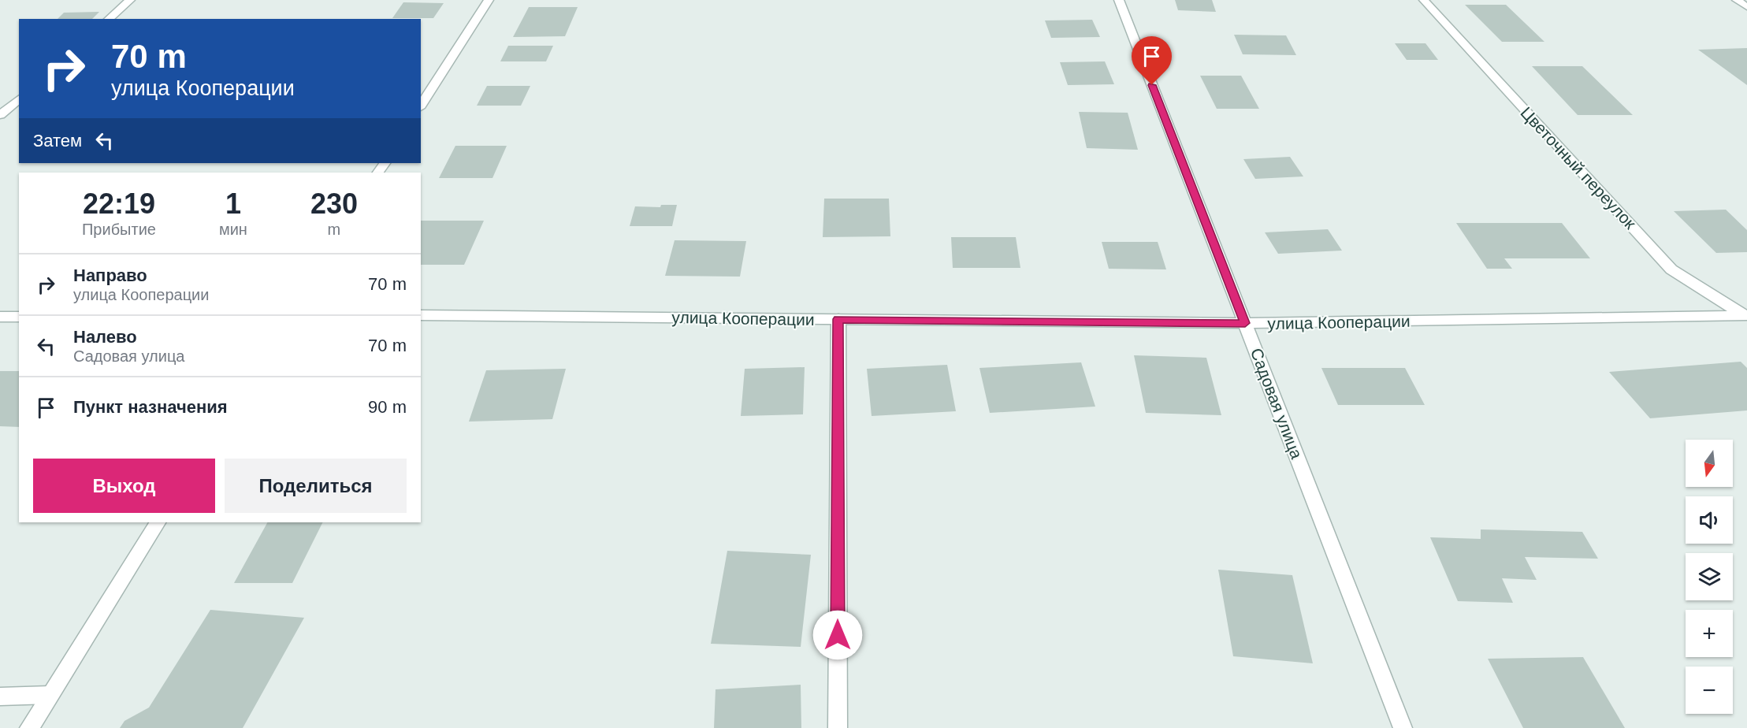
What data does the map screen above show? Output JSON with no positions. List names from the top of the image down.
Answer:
{
  "streets": {
    "street": ["Цветочный переулок", "улица Кооперации", "Садовая улица"]
  },
  "crossings": [
    ["Цветочный переулок", "улица Кооперации"],
    ["улица Кооперации", "Садовая улица"]
  ],
  "north": "bottom",
  "page": {
    "turn": ["70 m", "улица Кооперации"],
    "then": "Затем",
    "eta": [
      "22:19",
      "Прибытие",
      "1",
      "мин",
      "230",
      "m"
    ],
    "list": [
      {
        "name": "Направо",
        "note": "улица Кооперации",
        "value": "70 m"
      },
      {
        "name": "Налево",
        "note": "Садовая улица",
        "value": "70 m"
      },
      {
        "name": "Пункт назначения",
        "value": "90 m"
      }
    ],
    "map_buttons": ["+", "−"],
    "buttons": ["Выход", "Поделиться"]
  }
}
